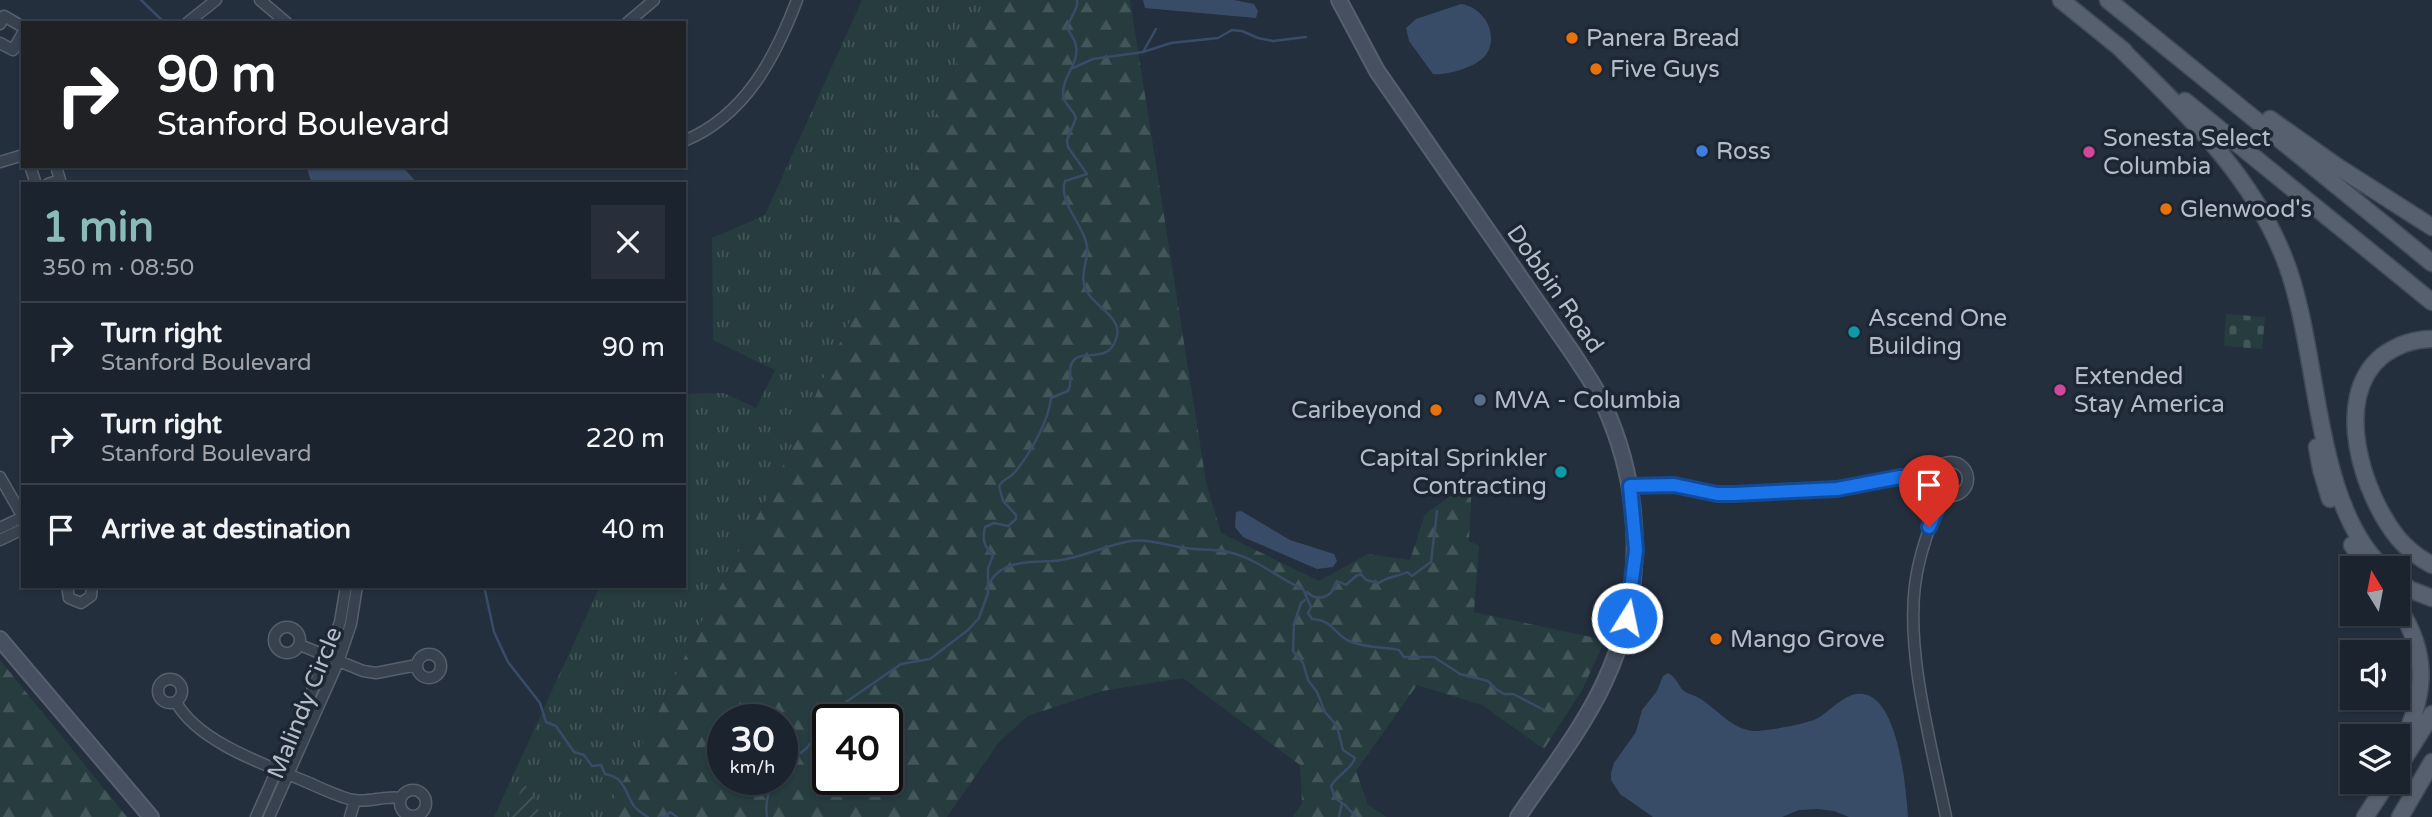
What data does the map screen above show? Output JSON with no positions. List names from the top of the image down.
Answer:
{
  "streets": {
    "street": ["Dobbin Road", "Malindy Circle"]
  },
  "places": [
    "Panera Bread",
    "Five Guys",
    "Ross",
    "Sonesta Select Columbia",
    "Glenwood's",
    "Ascend One Building",
    "Extended Stay America",
    "MVA - Columbia",
    "Caribeyond",
    "Capital Sprinkler Contracting",
    "Mango Grove"
  ],
  "north": "top",
  "page": {
    "turn": ["90 m", "Stanford Boulevard"],
    "heading": ["1 min", "350 m · 08:50"],
    "list": [
      {
        "name": "Turn right",
        "note": "Stanford Boulevard",
        "value": "90 m"
      },
      {
        "name": "Turn right",
        "note": "Stanford Boulevard",
        "value": "220 m"
      },
      {
        "name": "Arrive at destination",
        "value": "40 m"
      }
    ],
    "speed": "30 km/h",
    "limit": "40"
  }
}
